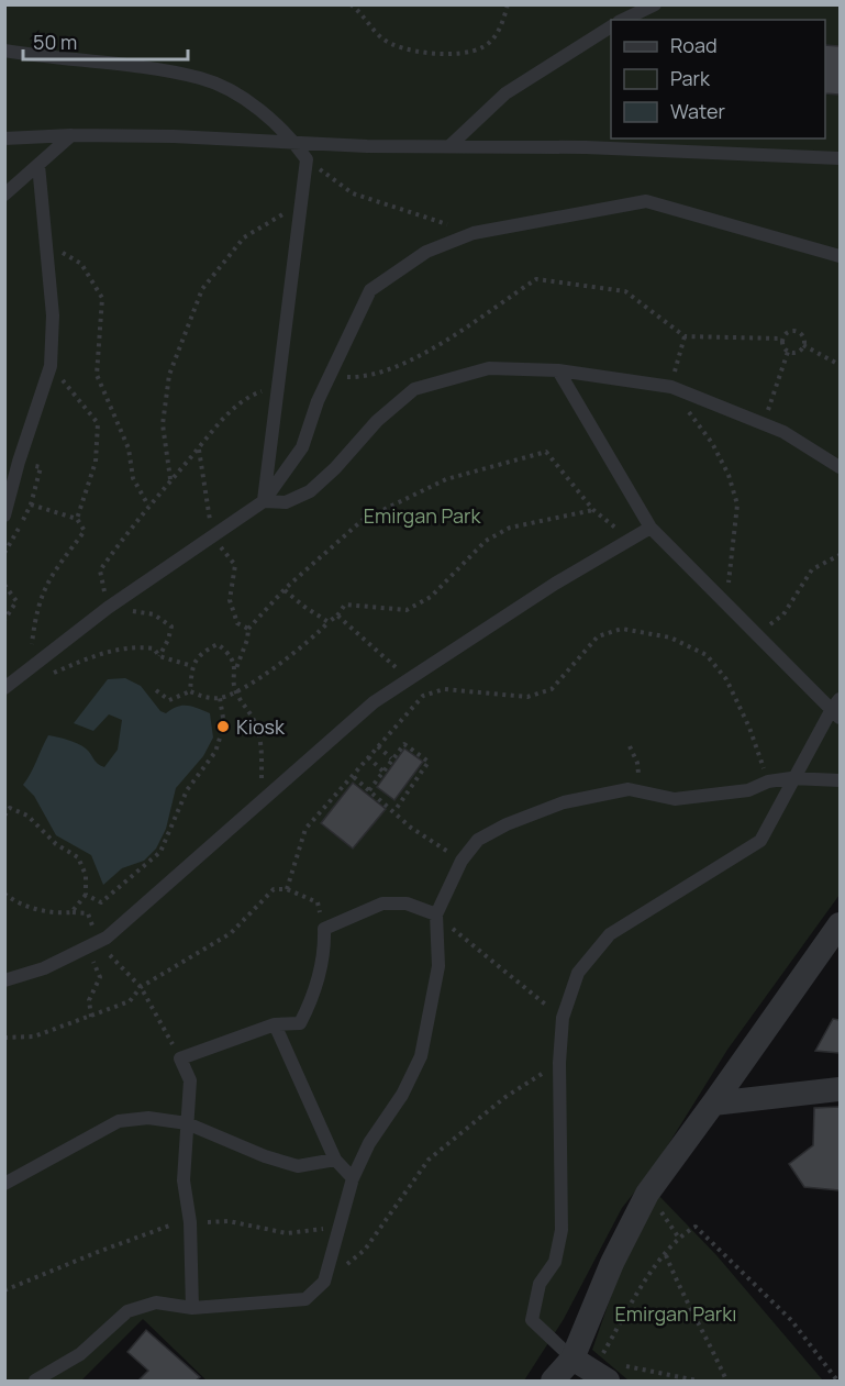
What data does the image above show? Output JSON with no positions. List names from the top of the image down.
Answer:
{
  "parks": ["Emirgan Park", "Emirgan Parkı"],
  "places": ["Kiosk"],
  "legend": ["Road", "Park", "Water"],
  "scale_bar": "50 m"
}
